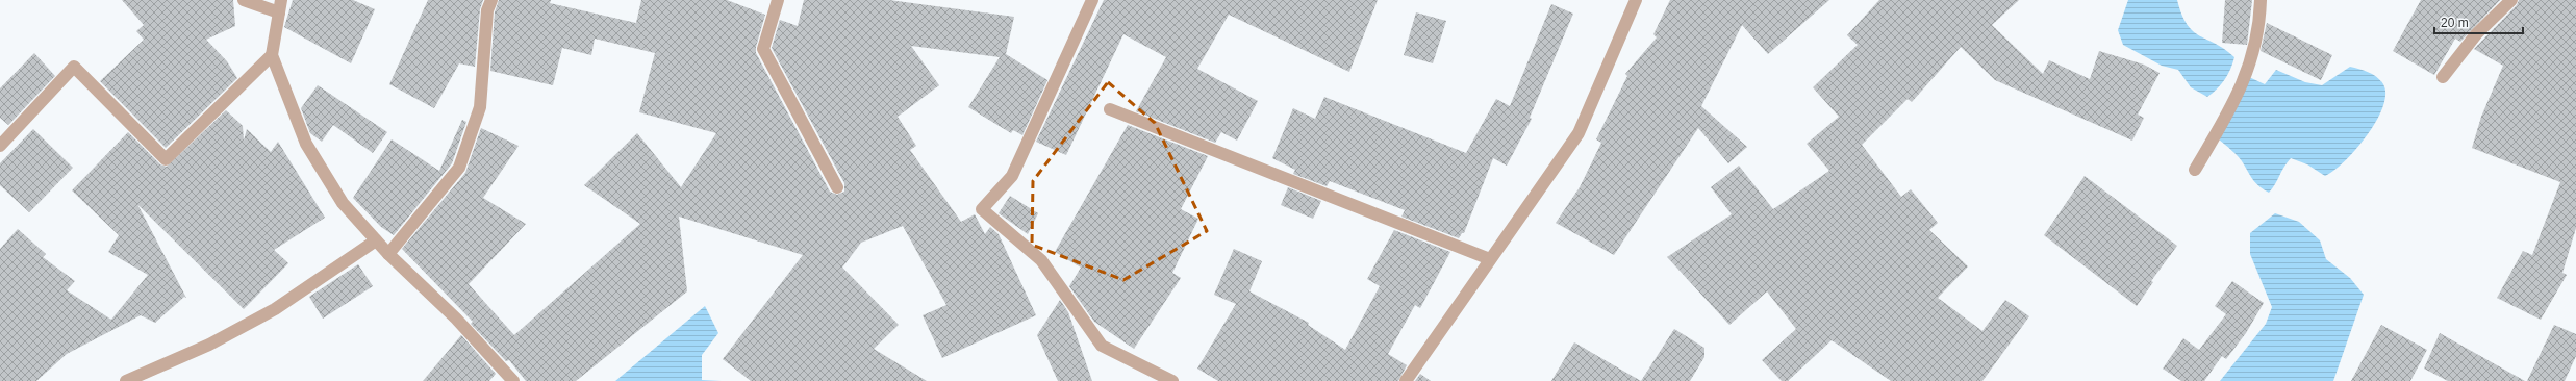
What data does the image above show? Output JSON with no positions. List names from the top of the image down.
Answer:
{
  "scale_bar": "20 m"
}
